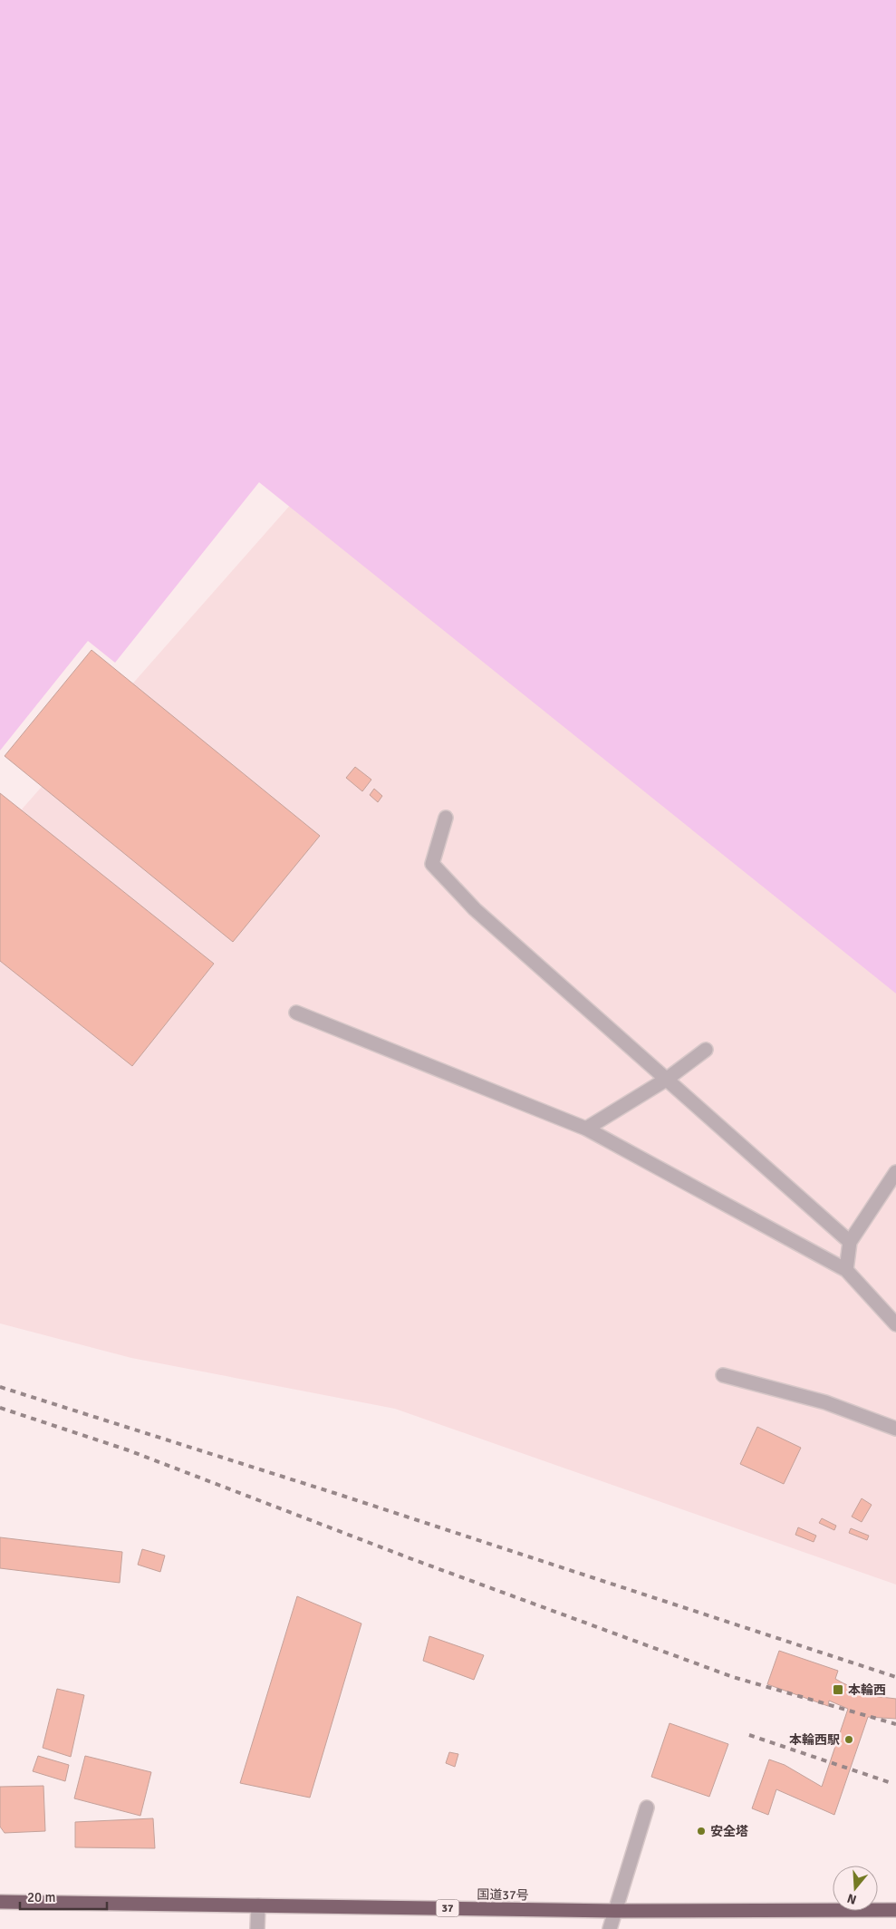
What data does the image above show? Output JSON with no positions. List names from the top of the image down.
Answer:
{
  "streets": {
    "highway": ["国道37号", "37"]
  },
  "places": {
    "transit": ["本輪西"],
    "other": ["本輪西駅", "安全塔"]
  },
  "scale_bar": "20 m",
  "north": "bottom"
}
